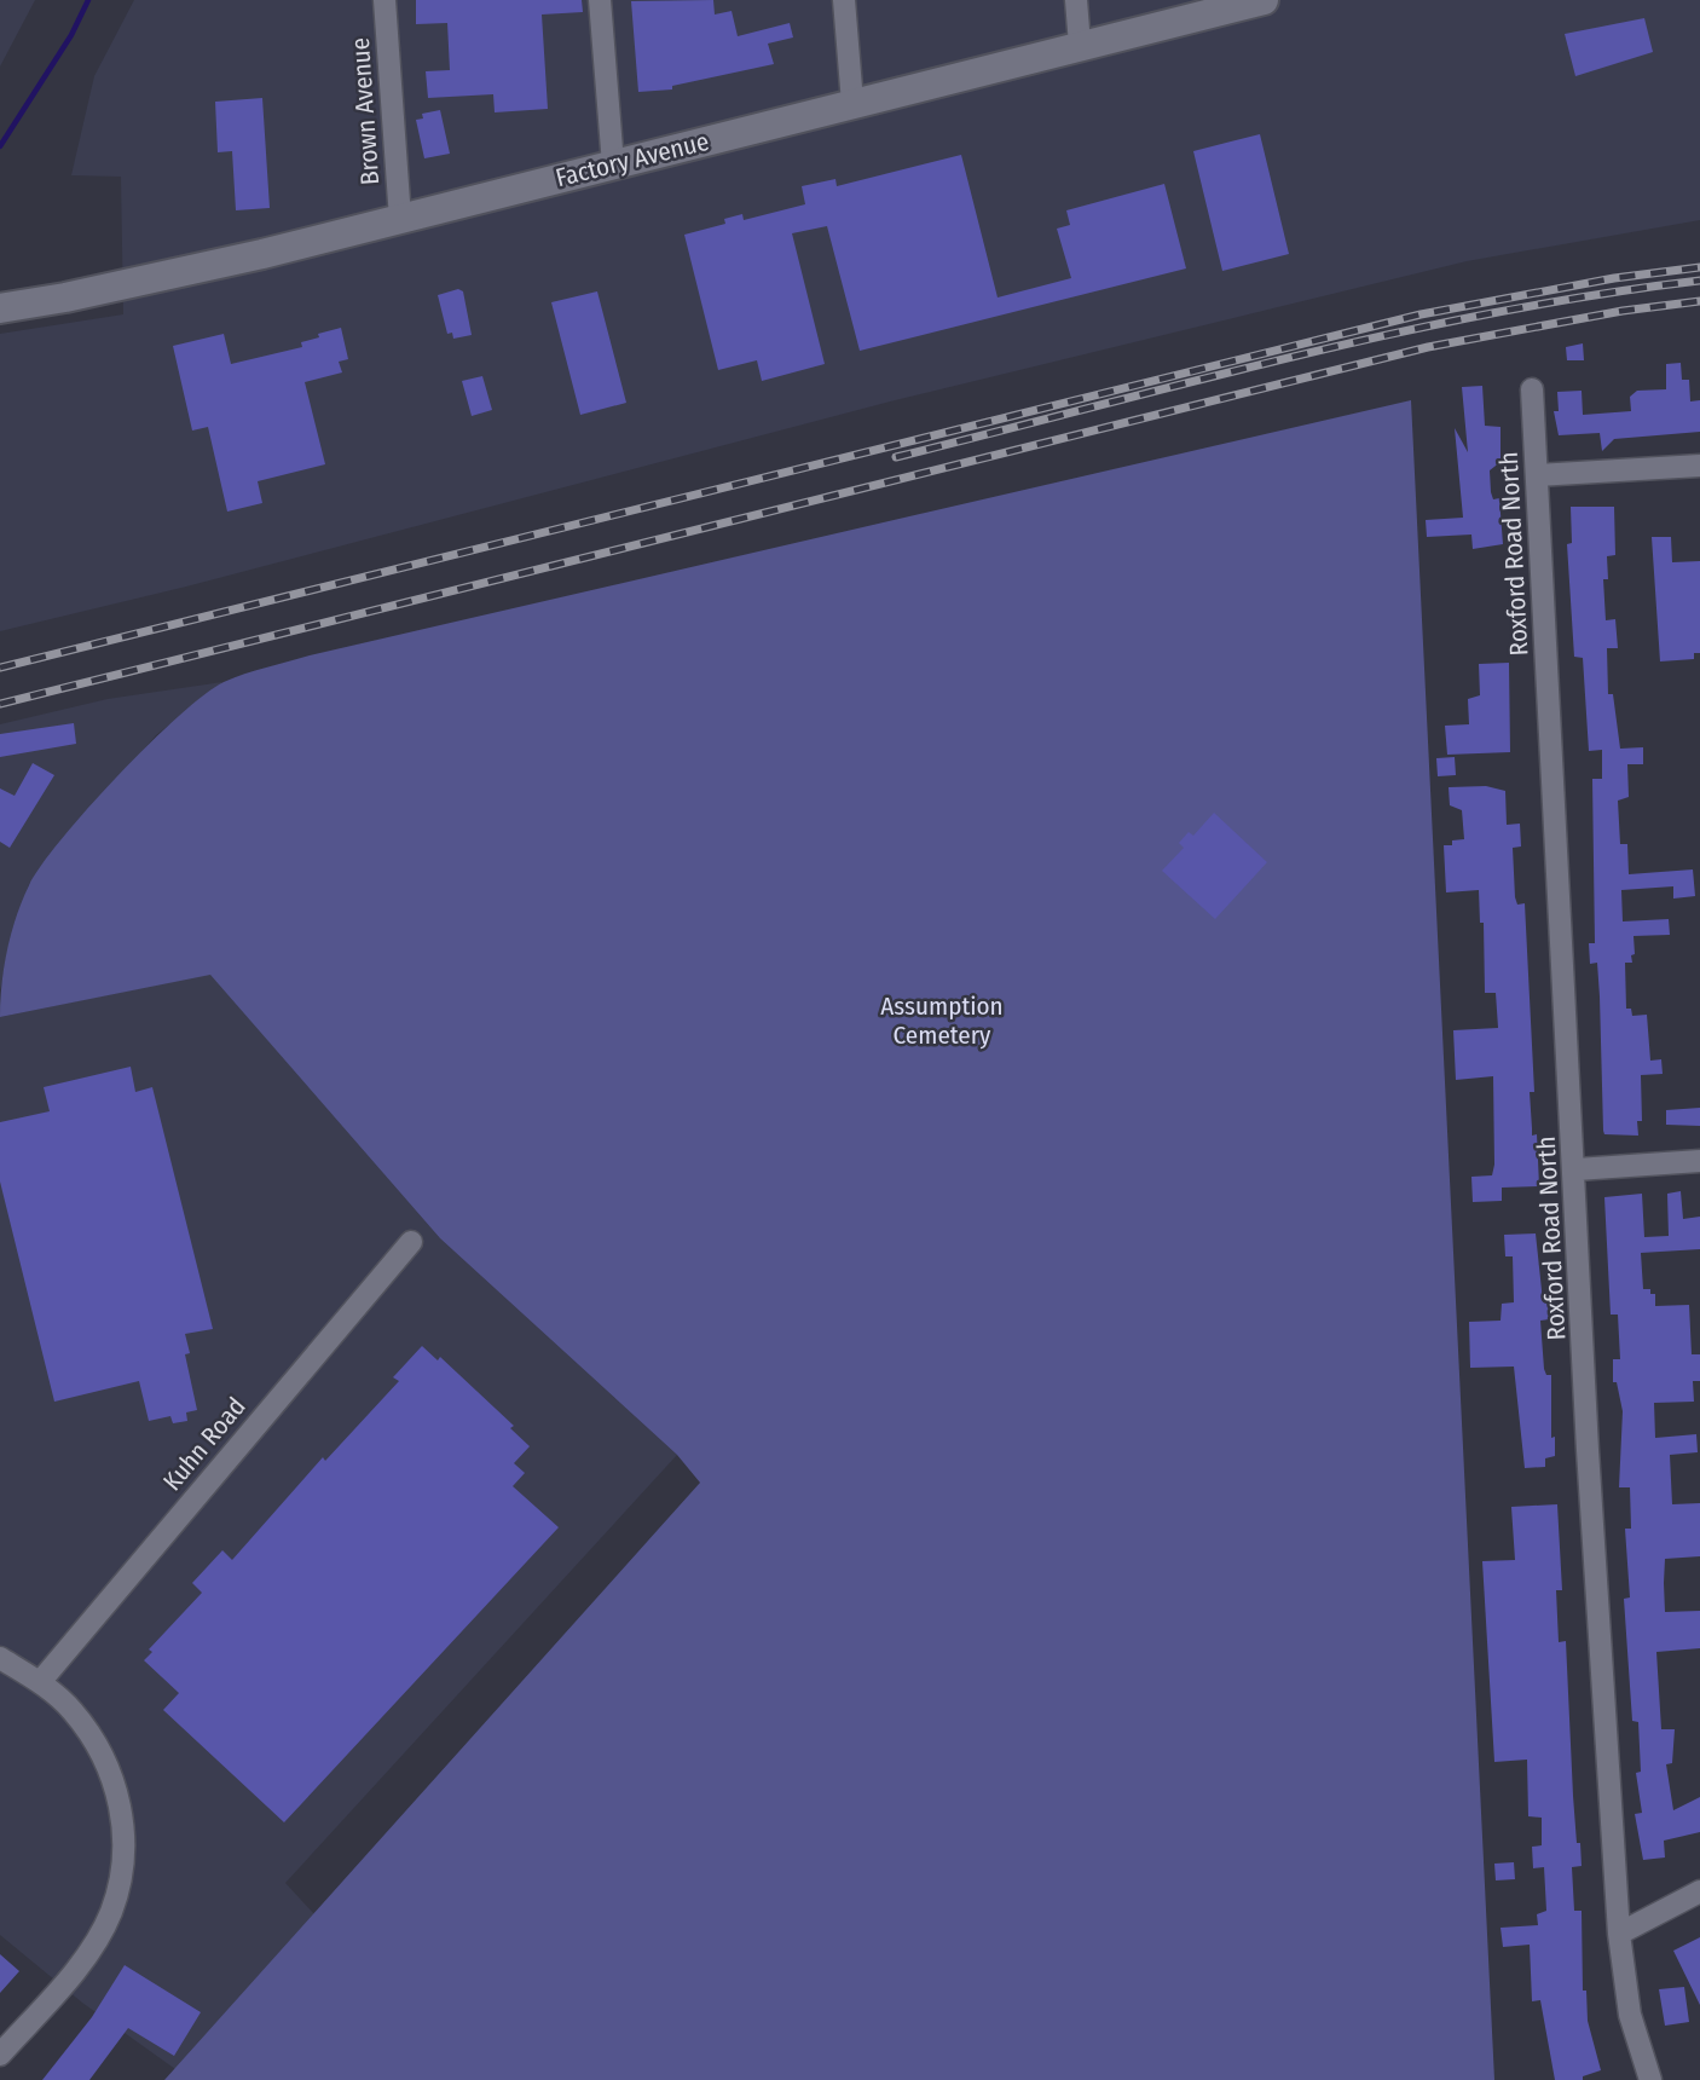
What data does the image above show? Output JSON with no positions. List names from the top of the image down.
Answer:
{
  "streets": {
    "street": [
      "Brown Avenue",
      "Factory Avenue",
      "Roxford Road North",
      "Kuhn Road"
    ]
  },
  "crossings": [
    ["Brown Avenue", "Factory Avenue"]
  ],
  "parks": ["Assumption Cemetery"]
}
